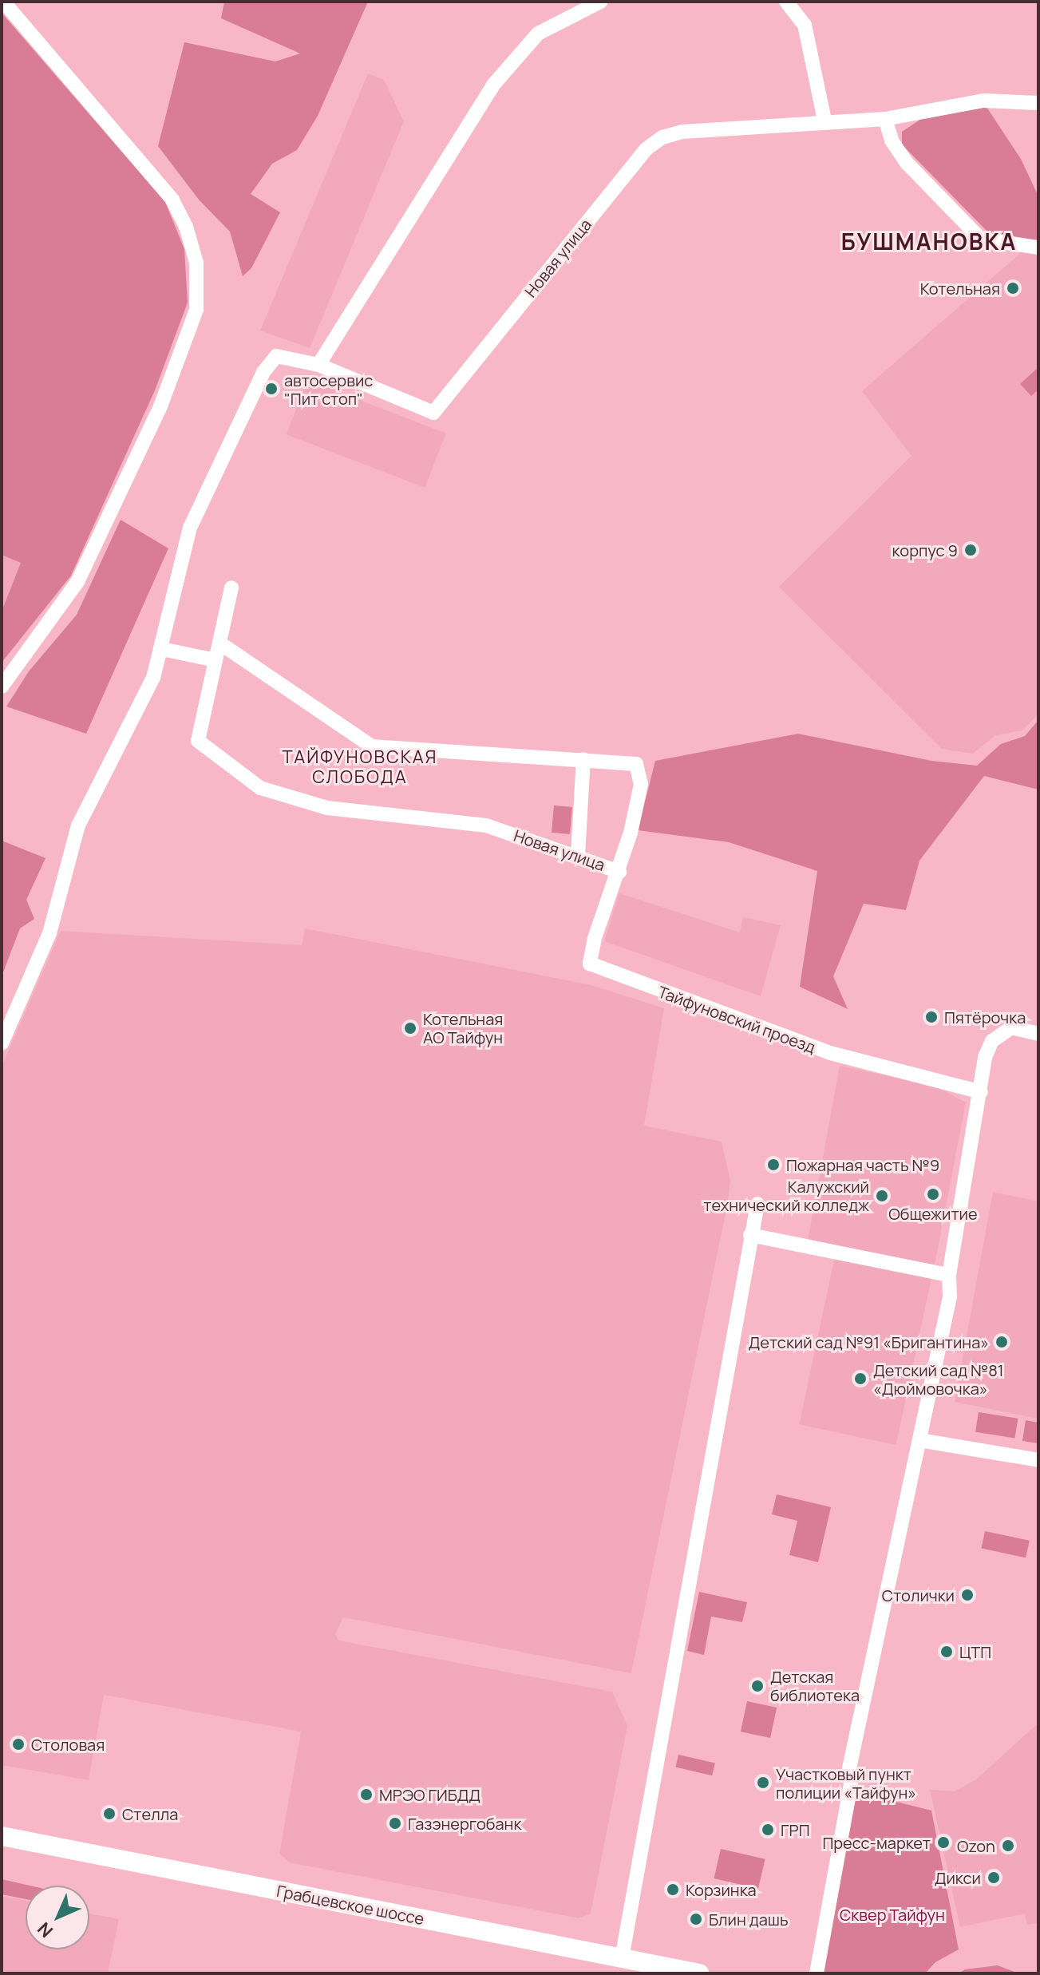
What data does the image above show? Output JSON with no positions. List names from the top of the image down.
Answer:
{
  "streets": {
    "main road": ["Грабцевское шоссе"],
    "street": ["Новая улица", "Тайфуновский проезд"]
  },
  "crossings": [
    ["Новая улица", "Тайфуновский проезд"]
  ],
  "districts": ["БУШМАНОВКА", "ТАЙФУНОВСКАЯ СЛОБОДА"],
  "parks": ["Сквер Тайфун"],
  "places": [
    "Котельная",
    "автосервис \"Пит стоп\"",
    "корпус 9",
    "Пятёрочка",
    "Котельная АО Тайфун",
    "Пожарная часть №9",
    "Общежитие",
    "Калужский технический колледж",
    "Детский сад №91 «Бригантина»",
    "Детский сад №81 «Дюймовочка»",
    "Столички",
    "ЦТП",
    "Детская библиотека",
    "Столовая",
    "Участковый пункт полиции «Тайфун»",
    "МРЭО ГИБДД",
    "Стелла",
    "Газэнергобанк",
    "ГРП",
    "Пресс-маркет",
    "Ozon",
    "Дикси",
    "Корзинка",
    "Блин дашь"
  ],
  "north": "bottom left"
}
